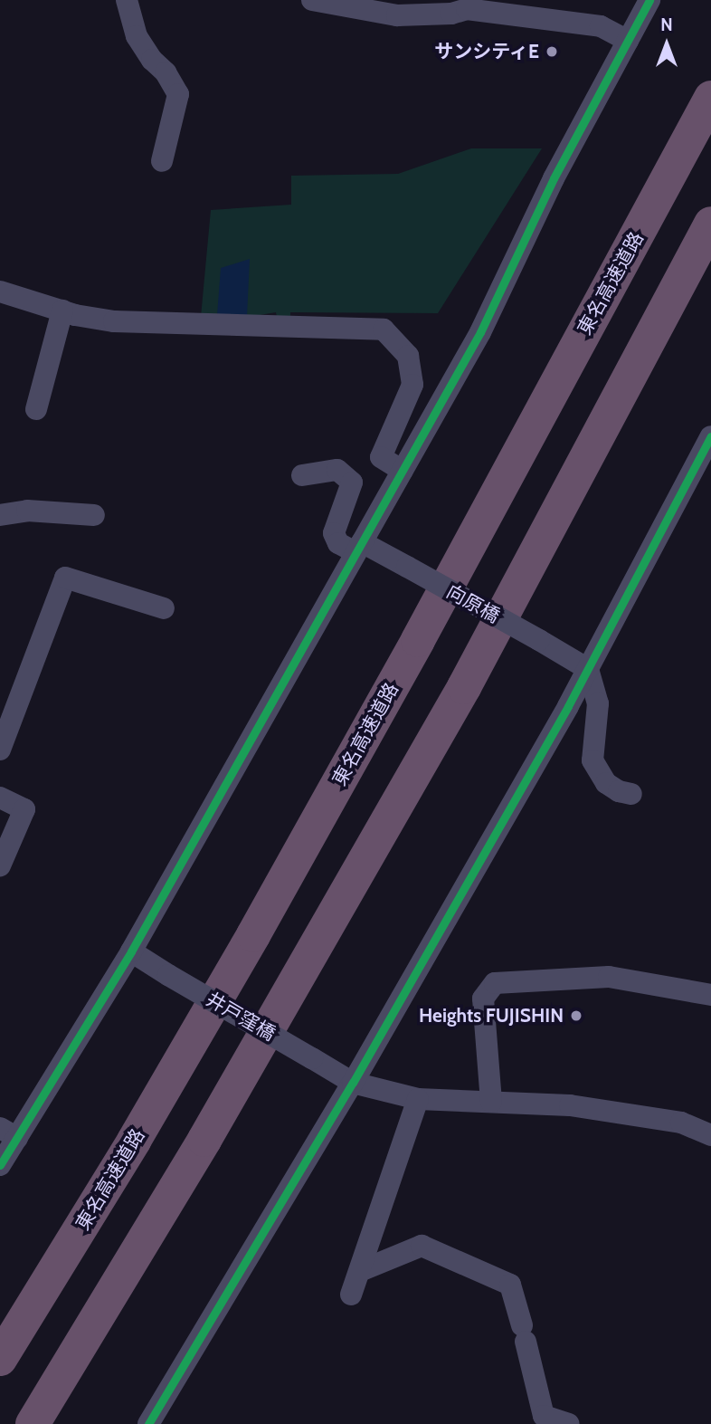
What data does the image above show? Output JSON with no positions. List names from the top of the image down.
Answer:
{
  "streets": {
    "highway": ["東名高速道路"],
    "street": ["向原橋", "井戸窪橋"]
  },
  "places": ["サンシティE", "Heights FUJISHIN"],
  "north": "top"
}
